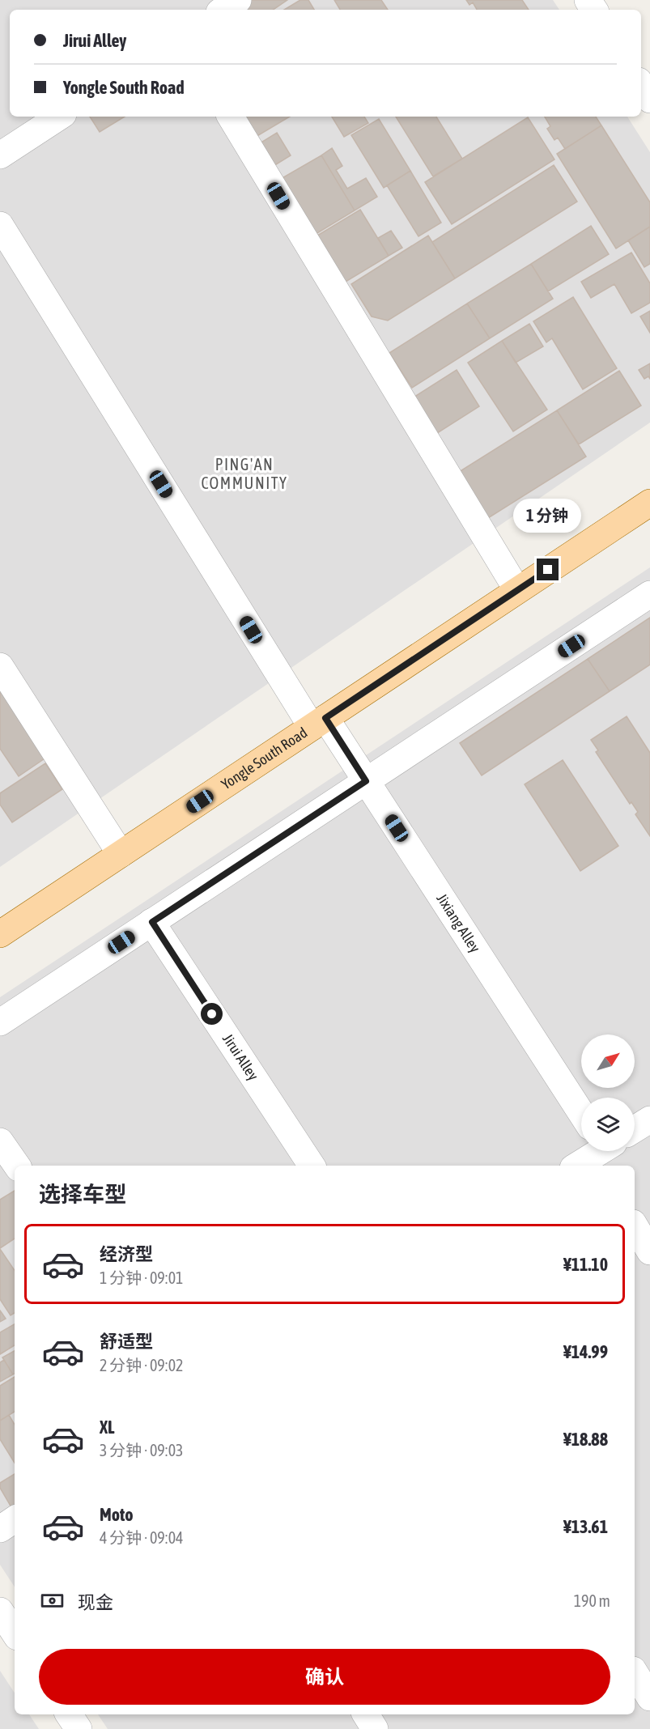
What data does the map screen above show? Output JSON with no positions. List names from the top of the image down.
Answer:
{
  "streets": {
    "main road": ["Yongle South Road"],
    "street": ["Jixiang Alley", "Jirui Alley"]
  },
  "crossings": [
    ["Yongle South Road", "Jixiang Alley"]
  ],
  "districts": ["PING'AN COMMUNITY"],
  "north": "top right",
  "page": {
    "banner": ["Jirui Alley", "Yongle South Road"],
    "bubble": "1 分钟",
    "heading": "选择车型",
    "list": [
      {
        "name": "经济型",
        "note": "1 分钟 · 09:01",
        "value": "¥11.10"
      },
      {
        "name": "舒适型",
        "note": "2 分钟 · 09:02",
        "value": "¥14.99"
      },
      {
        "name": "XL",
        "note": "3 分钟 · 09:03",
        "value": "¥18.88"
      },
      {
        "name": "Moto",
        "note": "4 分钟 · 09:04",
        "value": "¥13.61"
      }
    ],
    "pay": ["现金", "190 m"],
    "buttons": "确认"
  }
}
